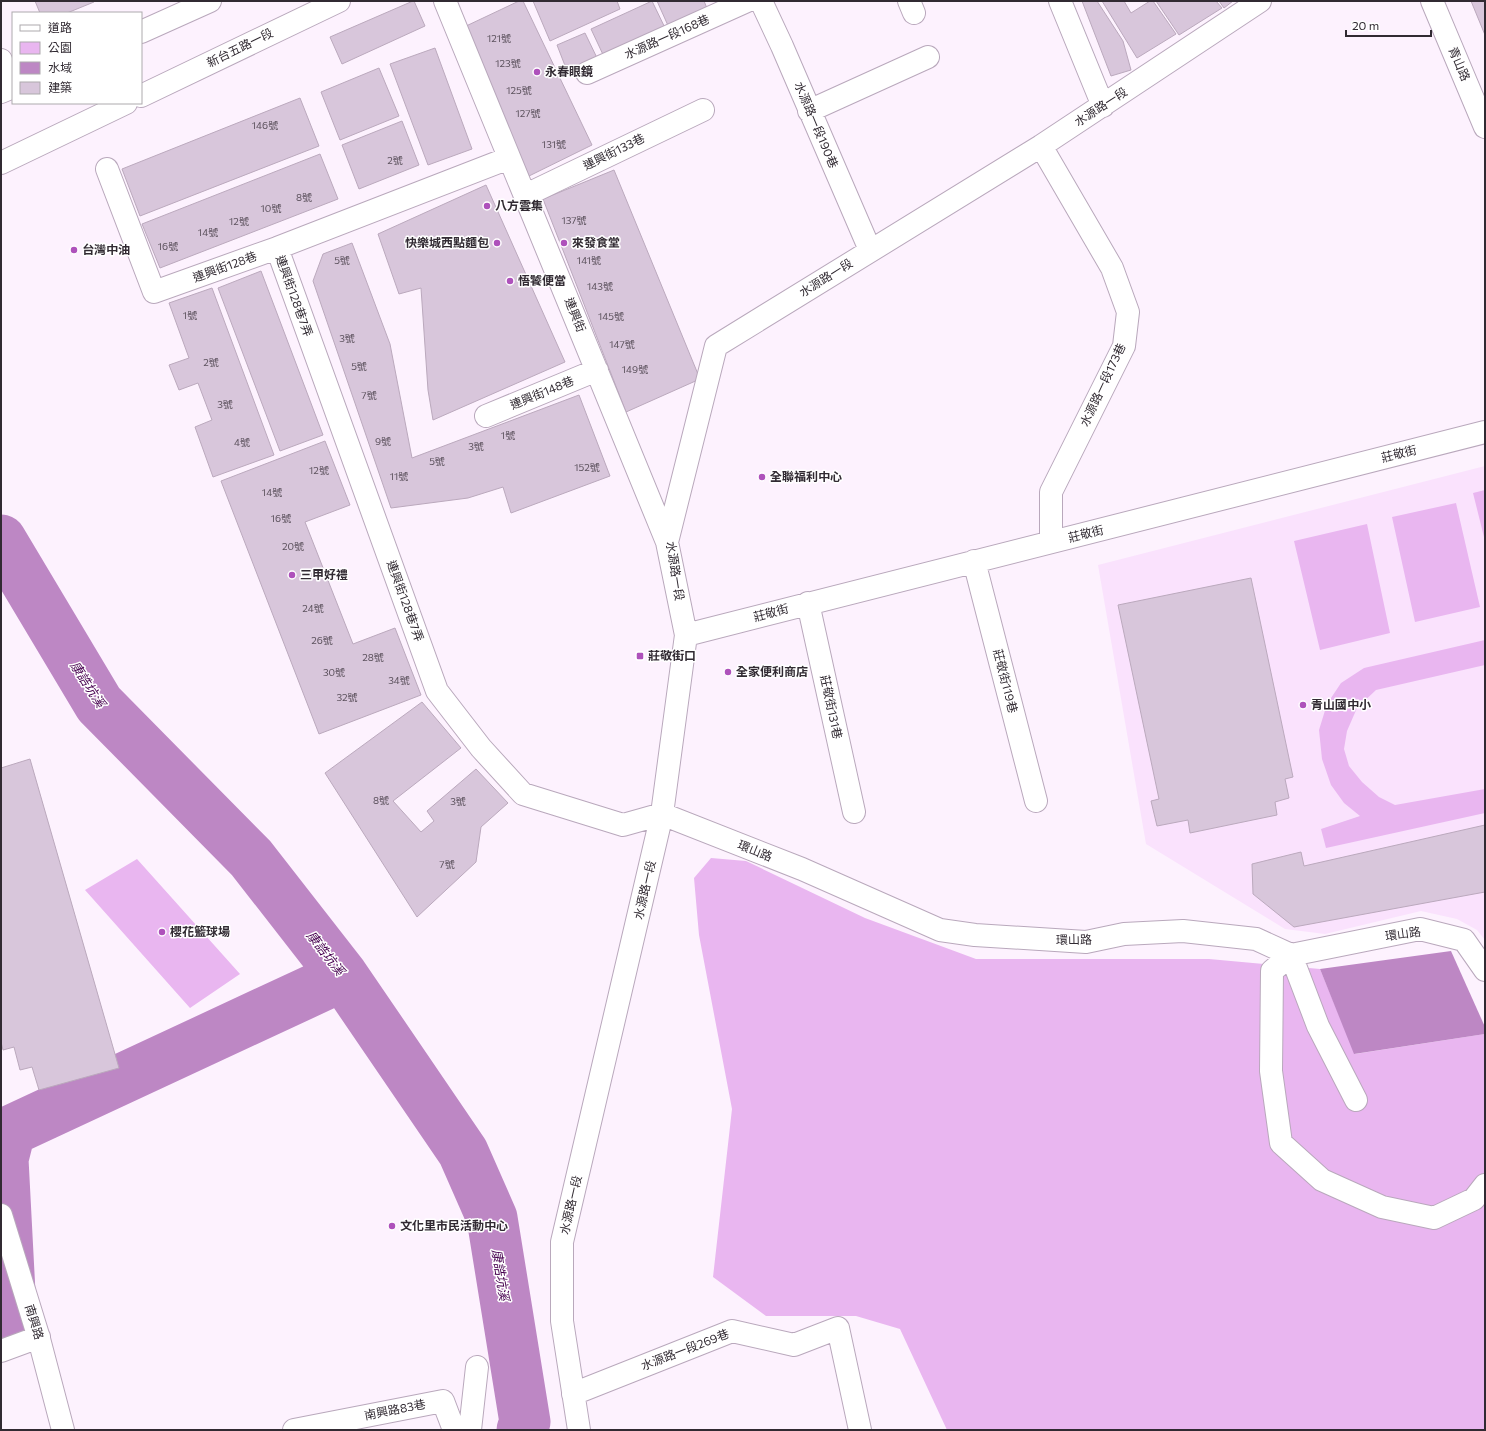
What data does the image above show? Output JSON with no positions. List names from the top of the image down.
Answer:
{
  "streets": {
    "street": [
      "水源路一段168巷",
      "新台五路一段",
      "青山路",
      "水源路一段",
      "水源路一段190巷",
      "連興街133巷",
      "連興街128巷",
      "連興街128巷7弄",
      "連興街",
      "水源路一段173巷",
      "連興街148巷",
      "莊敬街",
      "莊敬街119巷",
      "莊敬街131巷",
      "環山路",
      "南興路",
      "水源路一段269巷",
      "南興路83巷"
    ]
  },
  "crossings": [
    ["水源路一段", "水源路一段190巷"],
    ["水源路一段", "連興街128巷7弄"],
    ["水源路一段", "連興街"],
    ["水源路一段", "水源路一段173巷"],
    ["水源路一段", "莊敬街"],
    ["水源路一段", "環山路"],
    ["水源路一段", "水源路一段269巷"],
    ["連興街133巷", "連興街"],
    ["連興街128巷", "連興街128巷7弄"],
    ["連興街128巷", "連興街"],
    ["連興街128巷7弄", "環山路"],
    ["連興街", "連興街148巷"],
    ["水源路一段173巷", "莊敬街"],
    ["莊敬街", "莊敬街119巷"],
    ["莊敬街", "莊敬街131巷"]
  ],
  "water": ["康誥坑溪"],
  "places": {
    "other": [
      "永春眼鏡",
      "八方雲集",
      "快樂城西點麵包",
      "來發食堂",
      "台灣中油",
      "悟饕便當",
      "全聯福利中心",
      "三甲好禮",
      "全家便利商店",
      "青山國中小",
      "櫻花籃球場",
      "文化里市民活動中心"
    ],
    "transit": ["莊敬街口"]
  },
  "house_numbers": [
    "121號",
    "123號",
    "125號",
    "127號",
    "146號",
    "131號",
    "2號",
    "8號",
    "10號",
    "137號",
    "12號",
    "14號",
    "16號",
    "5號",
    "141號",
    "143號",
    "1號",
    "145號",
    "3號",
    "147號",
    "2號",
    "5號",
    "149號",
    "7號",
    "3號",
    "1號",
    "9號",
    "4號",
    "3號",
    "5號",
    "152號",
    "12號",
    "11號",
    "14號",
    "16號",
    "20號",
    "24號",
    "26號",
    "28號",
    "30號",
    "34號",
    "32號",
    "8號",
    "3號",
    "7號"
  ],
  "legend": [
    "道路",
    "公園",
    "水域",
    "建築"
  ],
  "scale_bar": "20 m"
}
